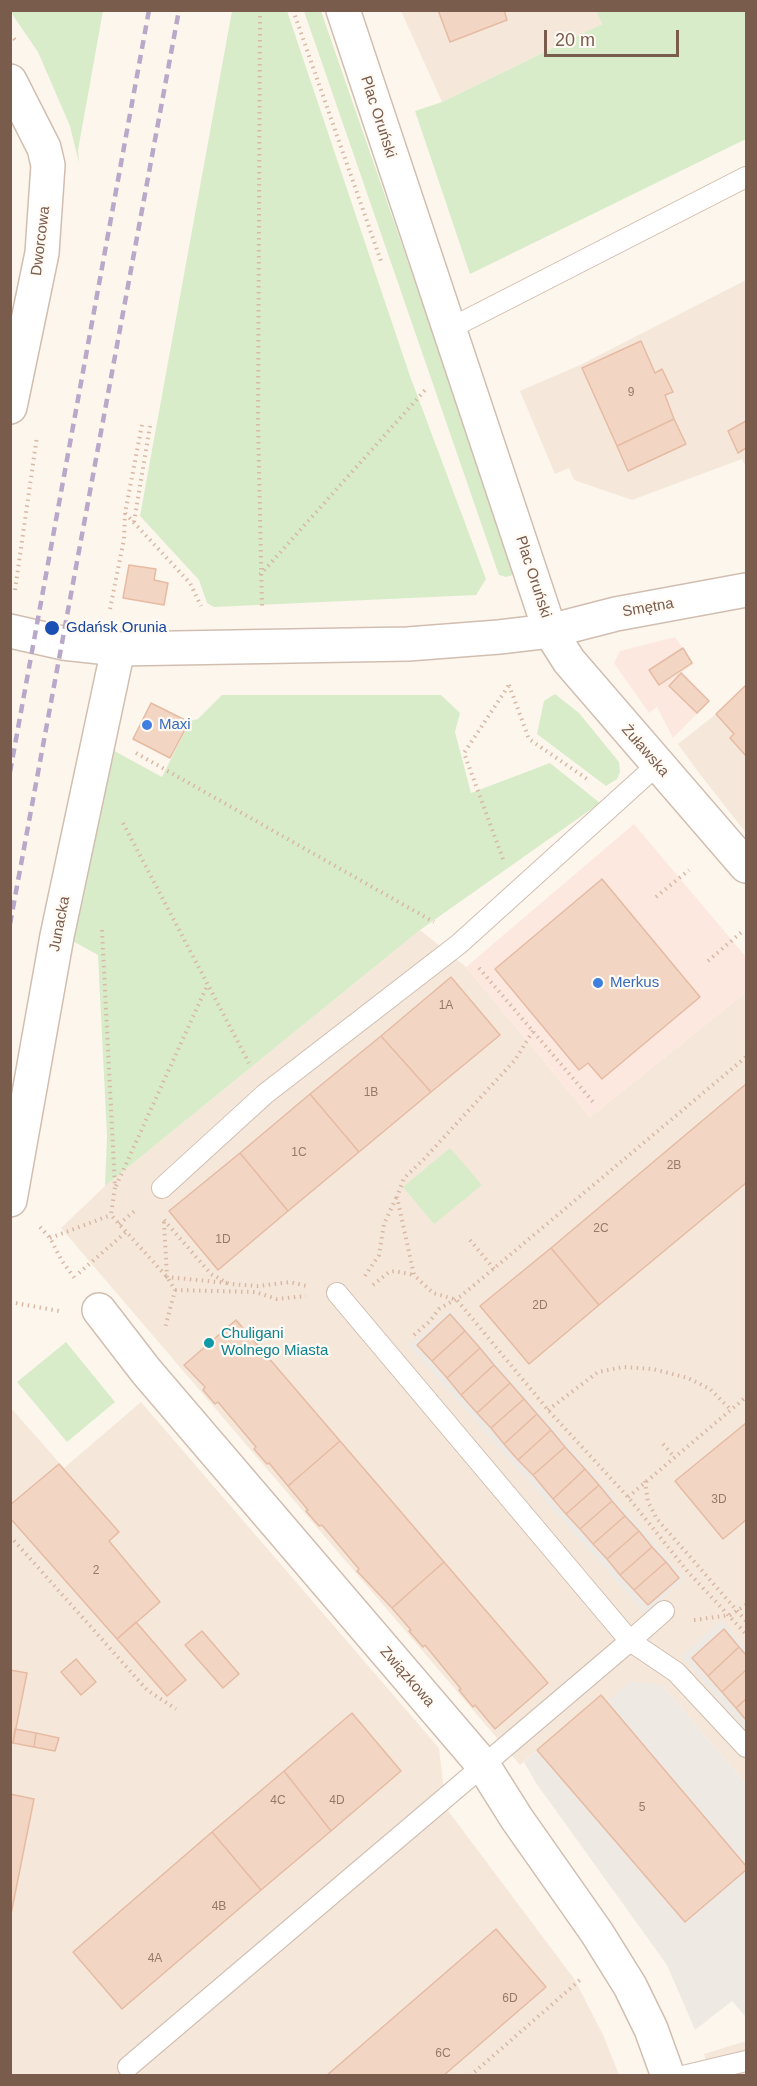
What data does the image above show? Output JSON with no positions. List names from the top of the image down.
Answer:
{
  "streets": {
    "street": [
      "Plac Oruński",
      "Dworcowa",
      "Smętna",
      "Żuławska",
      "Junacka",
      "Związkowa"
    ]
  },
  "crossings": [
    ["Plac Oruński", "Smętna"],
    ["Plac Oruński", "Żuławska"],
    ["Plac Oruński", "Junacka"],
    ["Smętna", "Żuławska"]
  ],
  "places": [
    "Gdańsk Orunia",
    "Maxi",
    "Merkus",
    "Chuligani Wolnego Miasta"
  ],
  "house_numbers": [
    "9",
    "1A",
    "1B",
    "1C",
    "2B",
    "2C",
    "1D",
    "2D",
    "3D",
    "2",
    "4C",
    "4D",
    "5",
    "4B",
    "4A",
    "6D",
    "6C"
  ],
  "scale_bar": "20 m"
}
